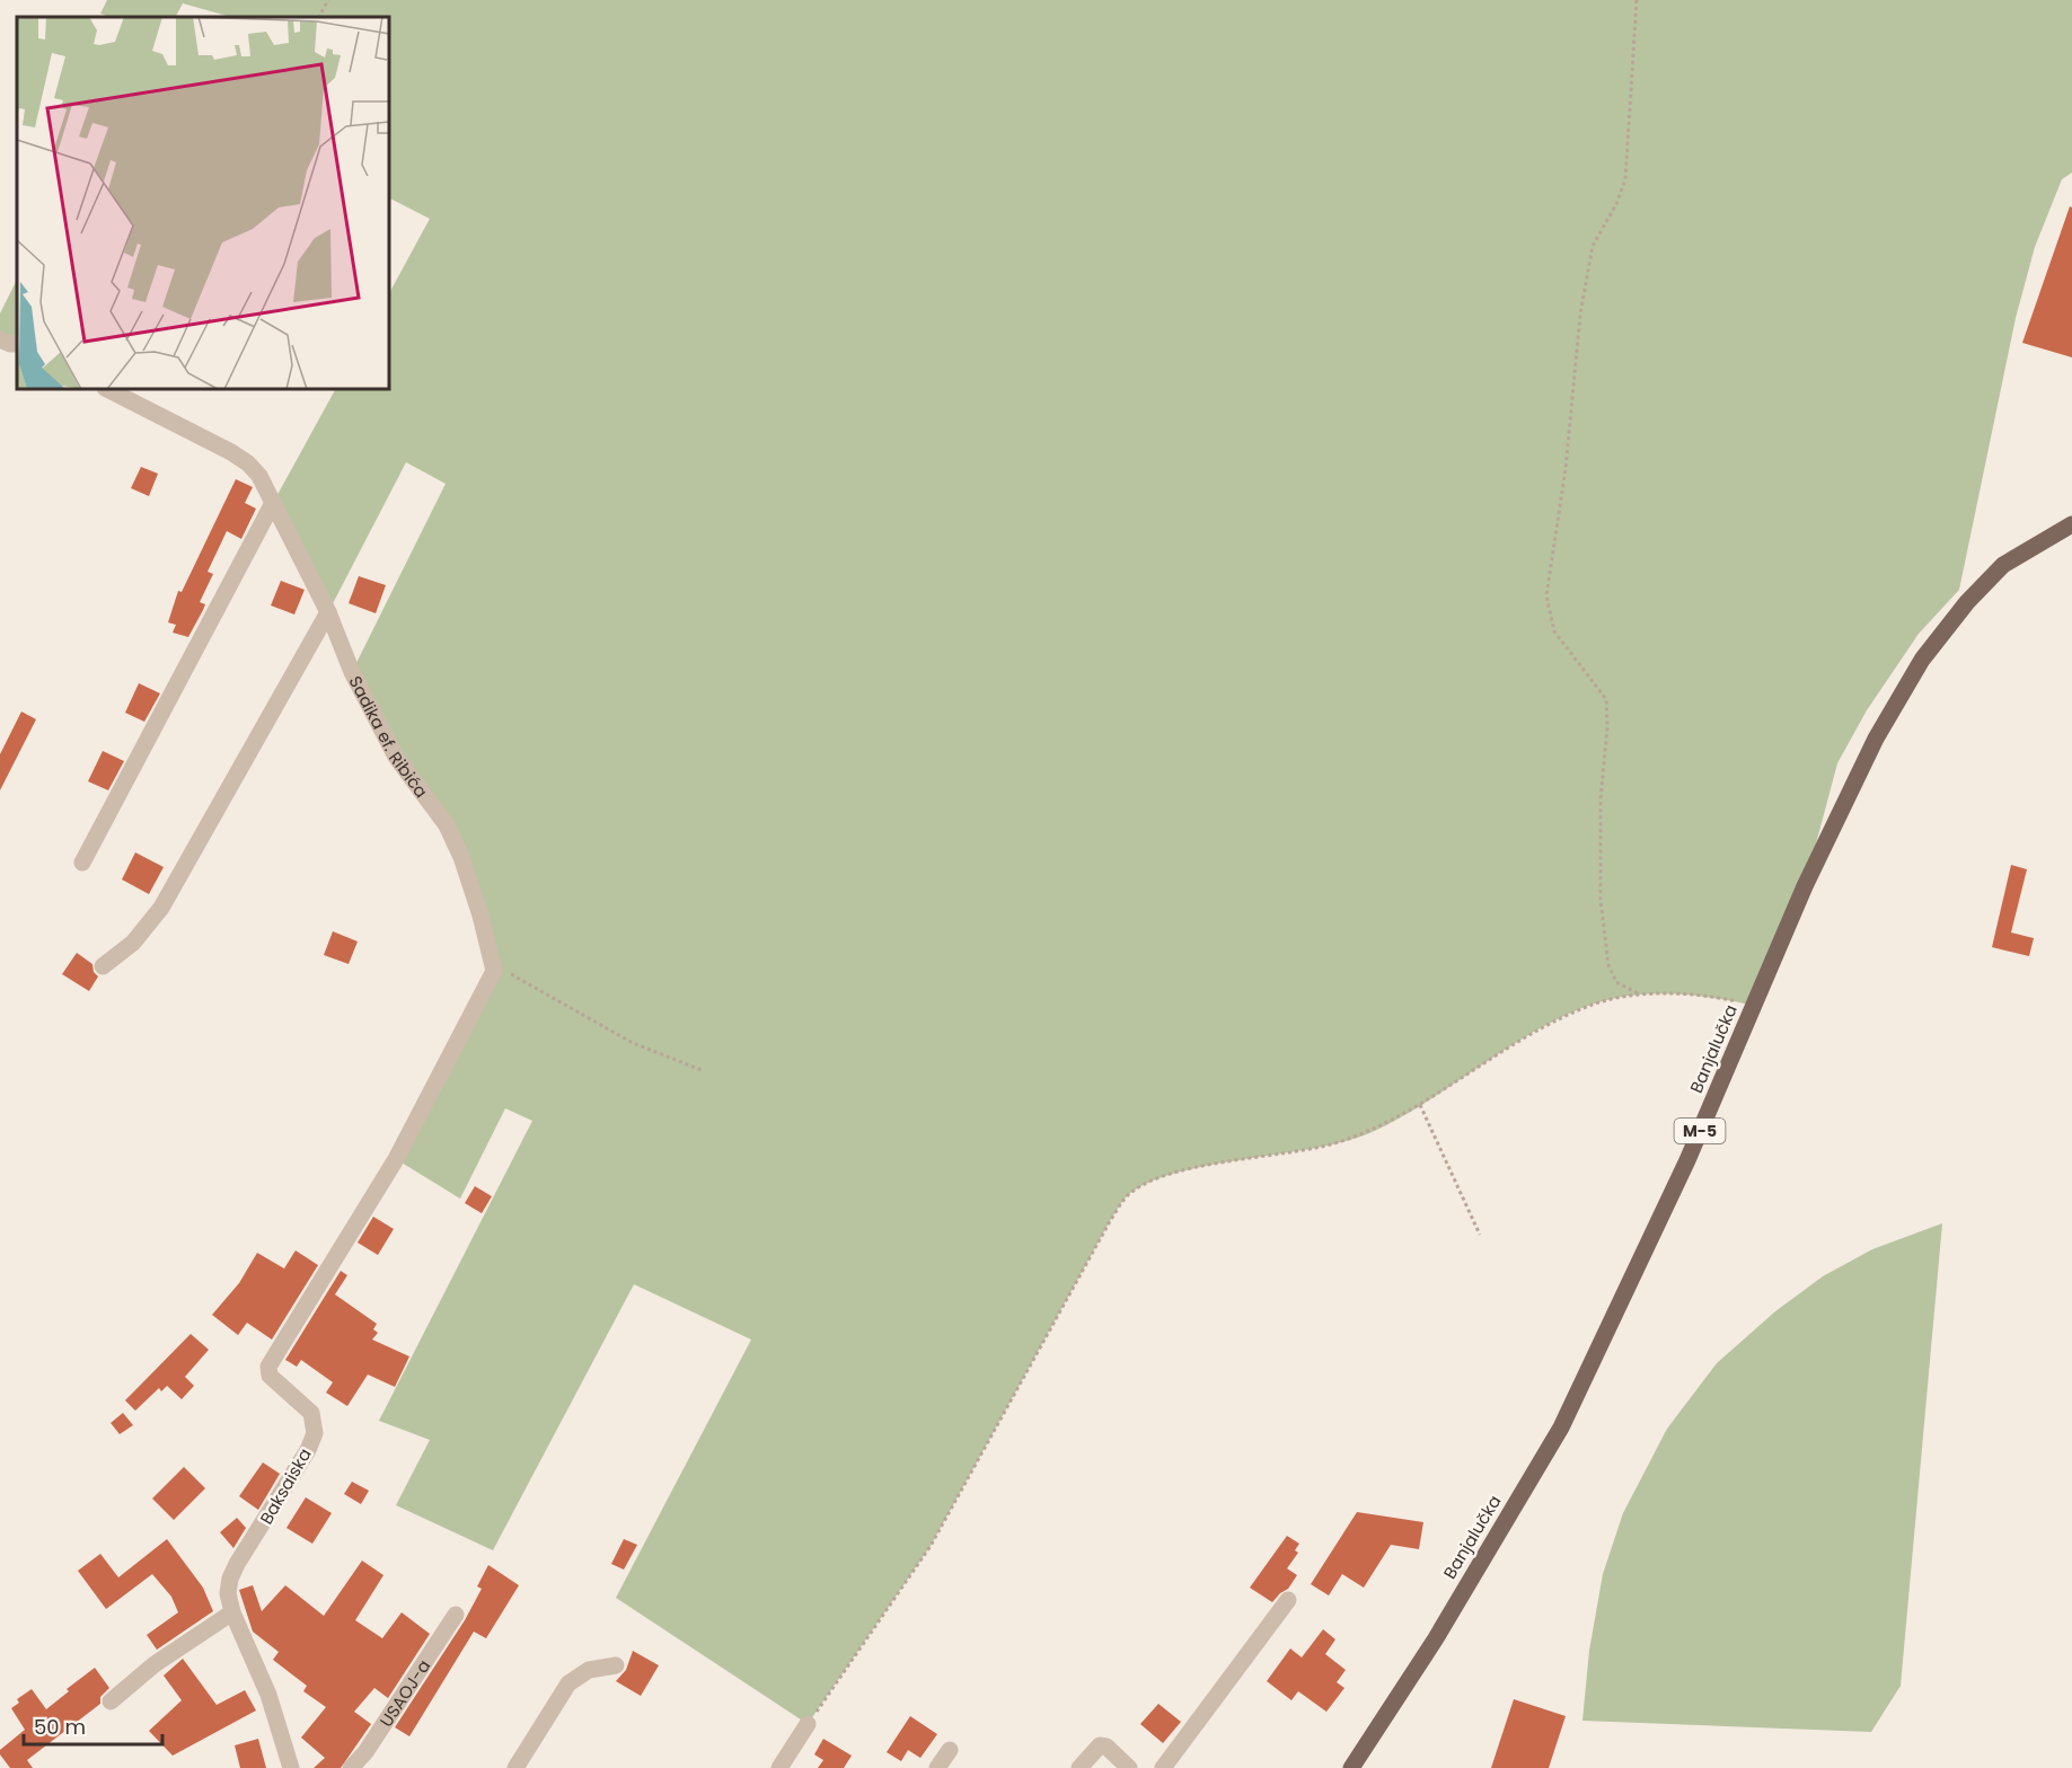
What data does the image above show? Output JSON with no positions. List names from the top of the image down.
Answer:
{
  "streets": {
    "main road": ["Banjalučka", "M-5"],
    "street": ["Sadika ef. Ribića", "Baksaiska", "USAOJ-a"]
  },
  "crossings": [
    ["Sadika ef. Ribića", "Baksaiska"]
  ],
  "scale_bar": "50 m"
}
